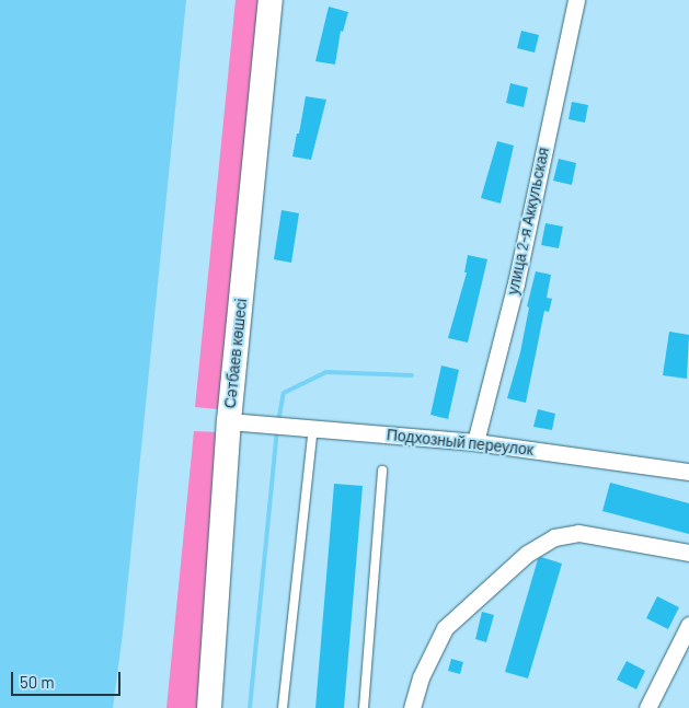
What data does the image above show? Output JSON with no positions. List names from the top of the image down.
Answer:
{
  "streets": {
    "main road": ["Сәтбаев көшесі"],
    "street": ["улица 2-я Аккульская", "Подхозный переулок"]
  },
  "crossings": [
    ["улица 2-я Аккульская", "Подхозный переулок"],
    ["Сәтбаев көшесі", "Подхозный переулок"]
  ],
  "scale_bar": "50 m"
}
